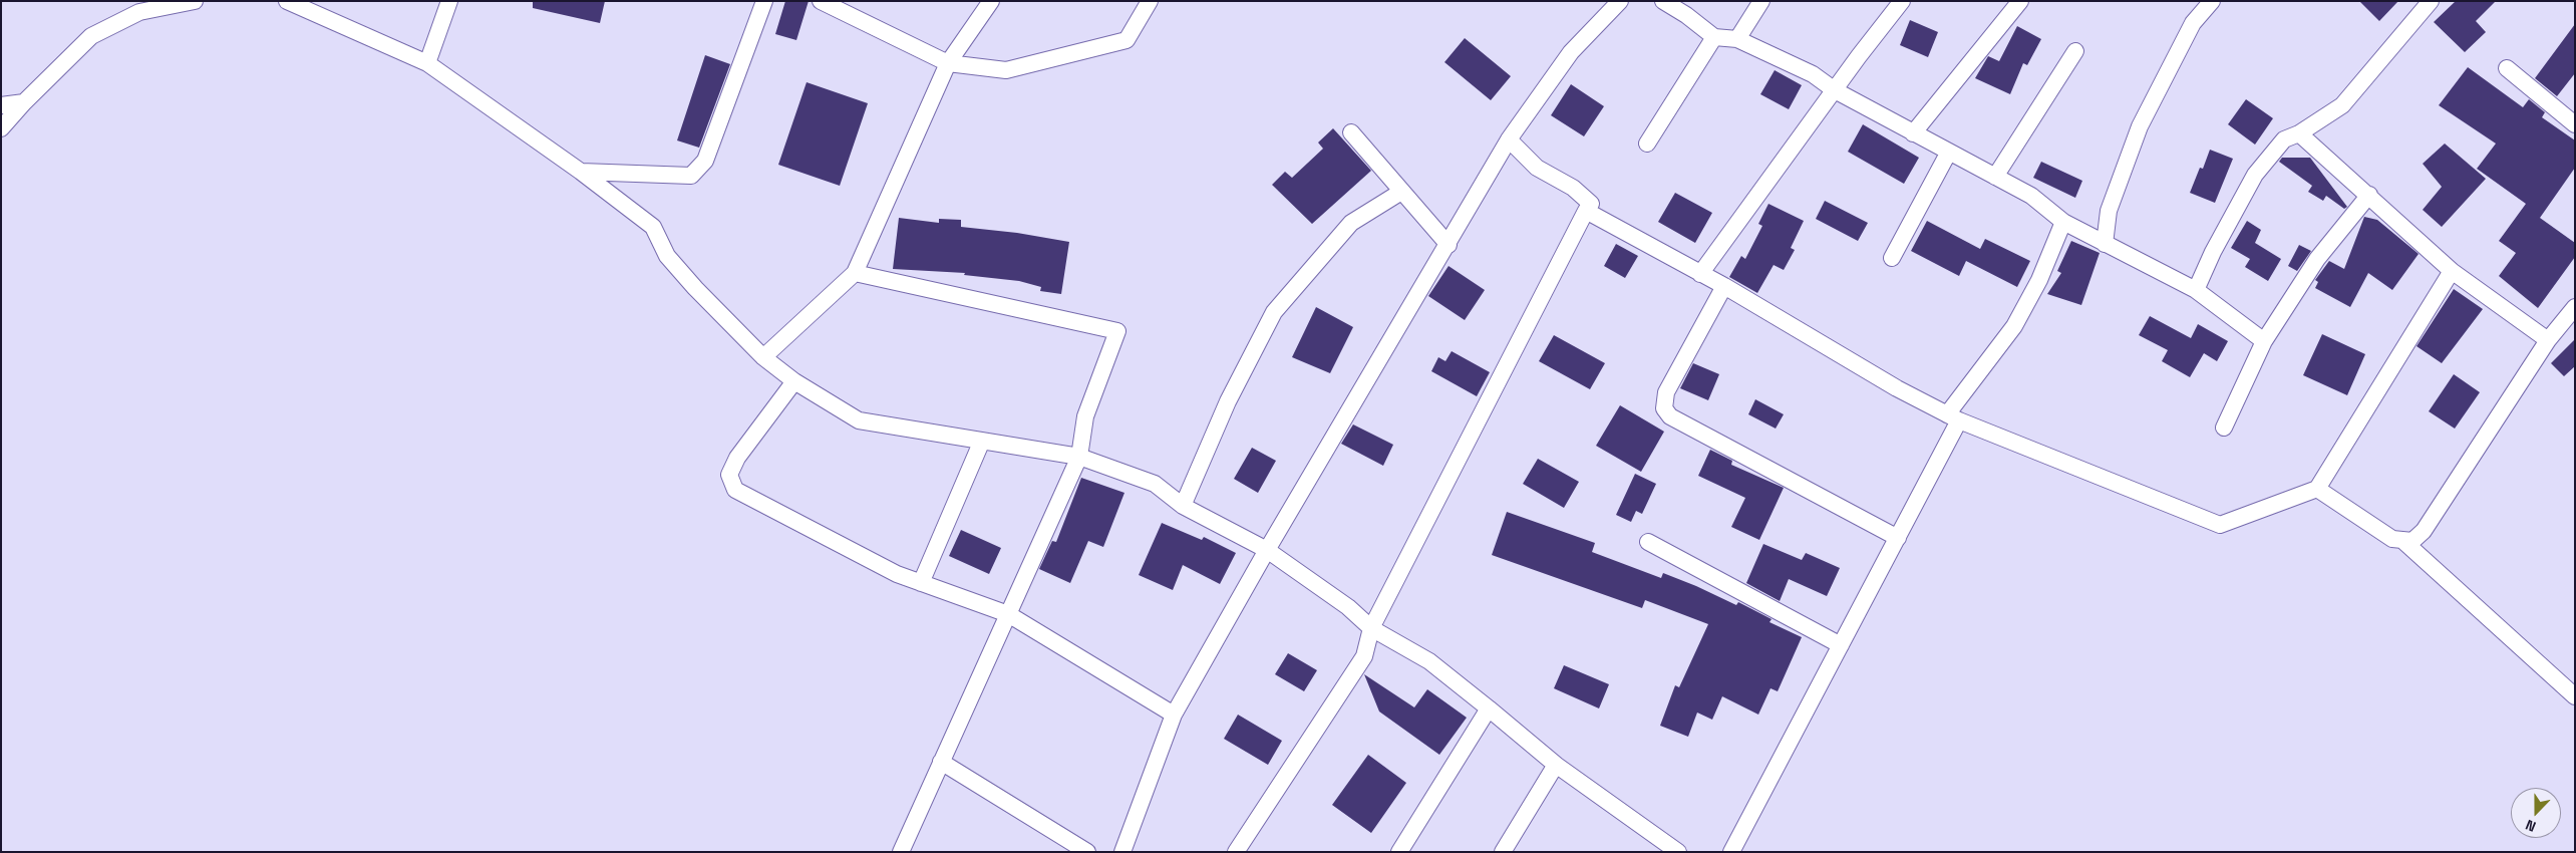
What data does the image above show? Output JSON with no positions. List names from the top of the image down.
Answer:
{
  "north": "bottom"
}
